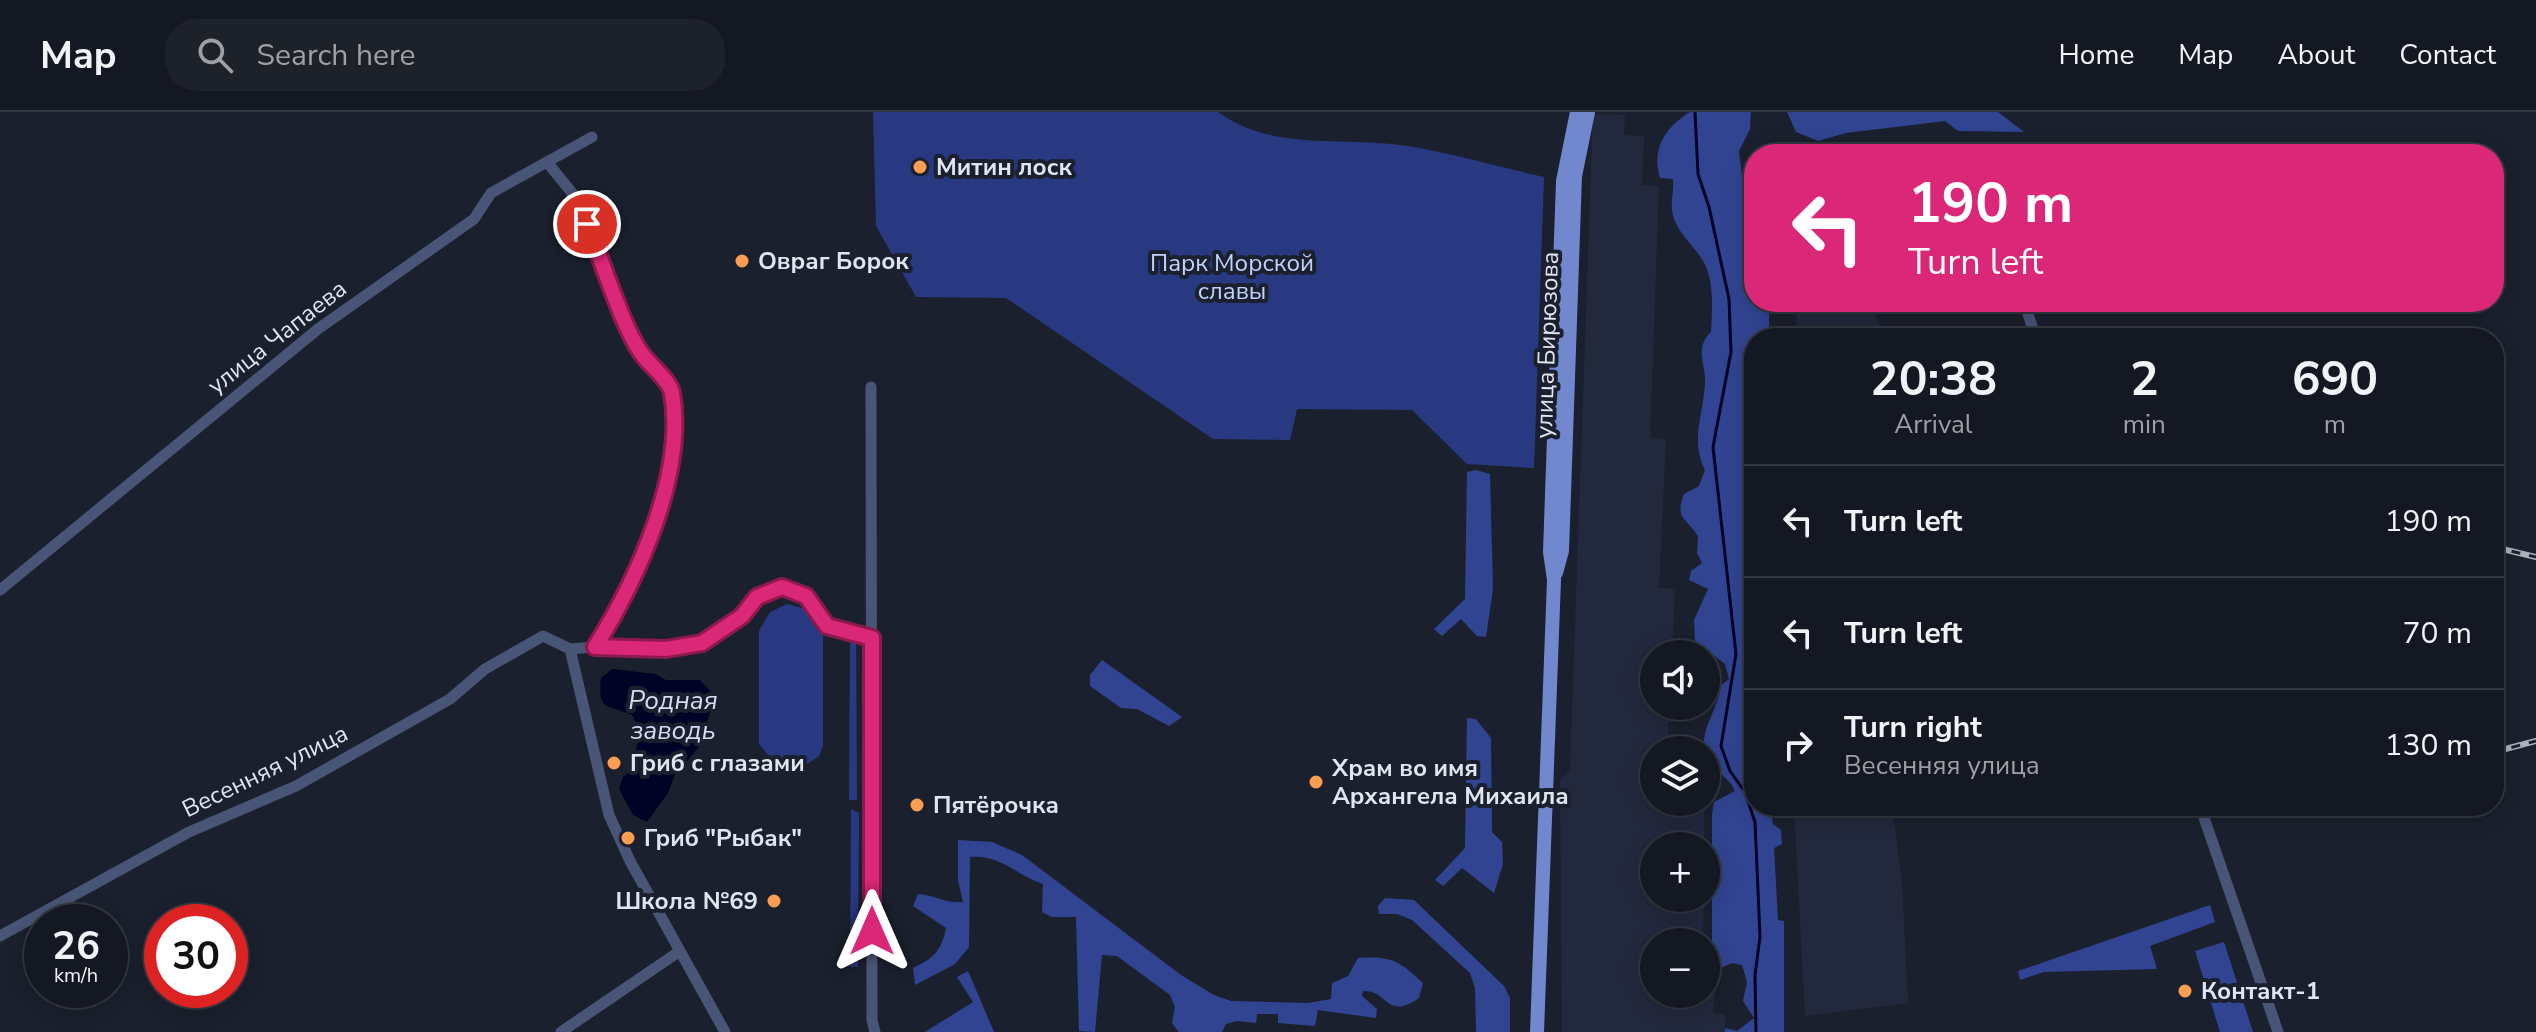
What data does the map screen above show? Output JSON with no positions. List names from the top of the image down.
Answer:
{
  "streets": {
    "main road": ["улица Бирюзова"],
    "street": ["улица Чапаева", "Весенняя улица"]
  },
  "water": ["Родная заводь"],
  "parks": ["Парк Морской славы"],
  "places": [
    "Митин лоск",
    "Овраг Борок",
    "Гриб с глазами",
    "Храм во имя Архангела Михаила",
    "Пятёрочка",
    "Гриб \"Рыбак\"",
    "Школа №69",
    "Контакт-1"
  ],
  "page": {
    "header": "Map",
    "search": "Search here",
    "nav": [
      "Home",
      "Map",
      "About",
      "Contact"
    ],
    "turn": ["190 m", "Turn left"],
    "eta": [
      "20:38",
      "Arrival",
      "2",
      "min",
      "690",
      "m"
    ],
    "list": [
      {
        "name": "Turn left",
        "value": "190 m"
      },
      {
        "name": "Turn left",
        "value": "70 m"
      },
      {
        "name": "Turn right",
        "note": "Весенняя улица",
        "value": "130 m"
      }
    ],
    "map_buttons": ["+", "−"],
    "speed": "26 km/h",
    "limit": "30"
  }
}
